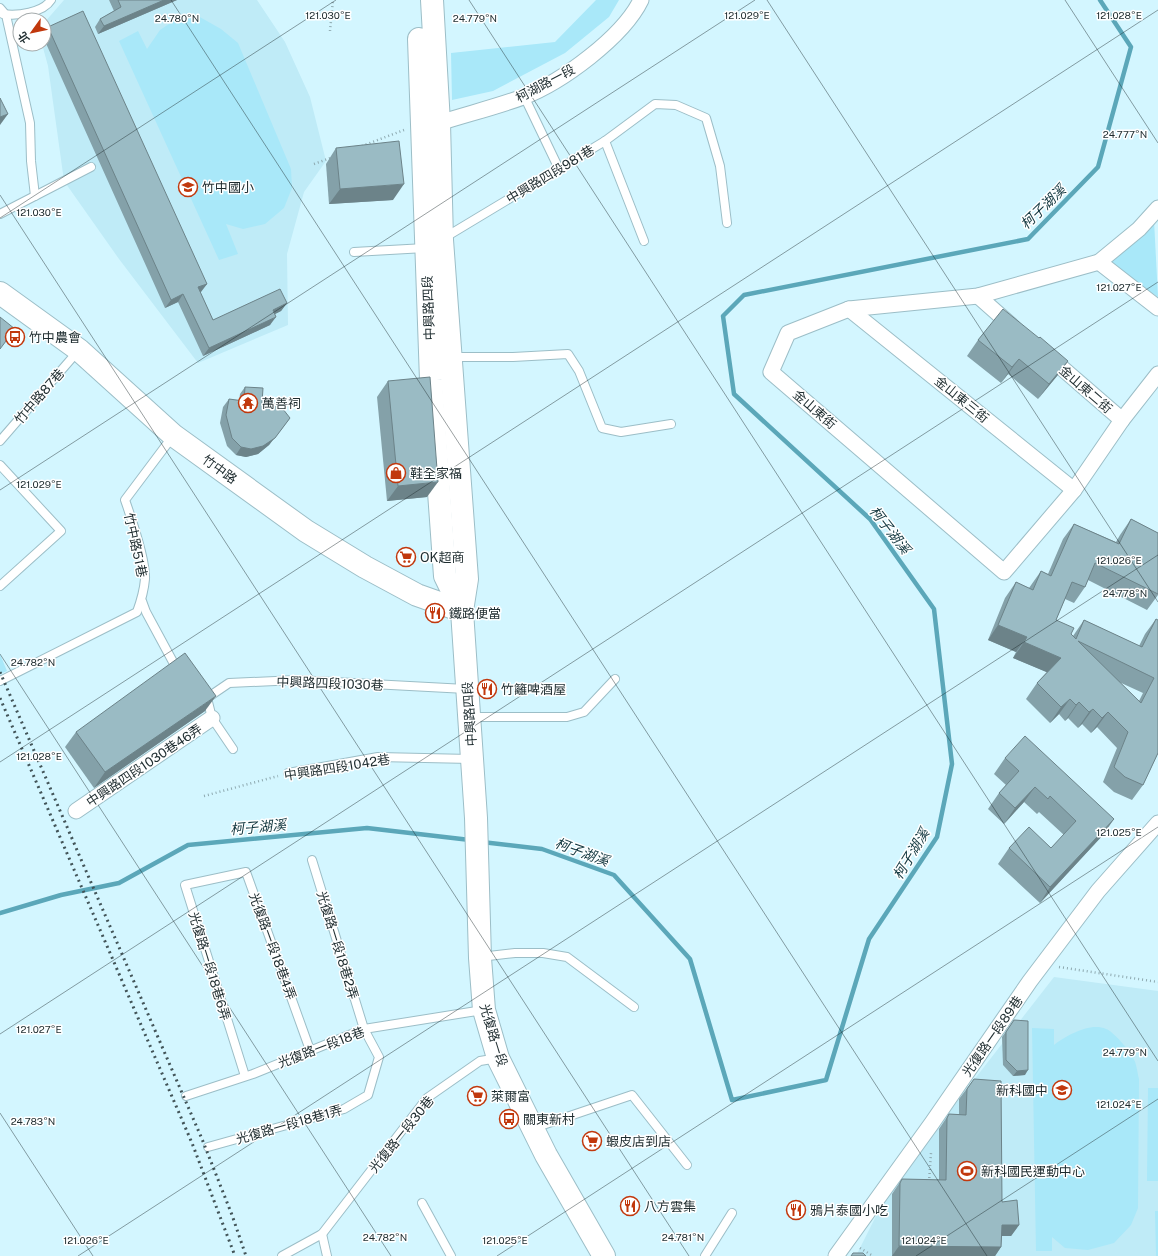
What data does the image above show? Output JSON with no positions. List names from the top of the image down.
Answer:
{
  "streets": {
    "main road": ["中興路四段", "竹中路", "光復路一段"],
    "street": [
      "柯湖路一段",
      "金山東二街",
      "金山東三街",
      "金山東街",
      "中興路四段1030巷46弄",
      "光復路一段89巷"
    ],
    "lane": [
      "中興路四段981巷",
      "竹中路87巷",
      "竹中路51巷",
      "中興路四段1030巷",
      "中興路四段1042巷",
      "光復路一段18巷2弄",
      "光復路一段18巷4弄",
      "光復路一段18巷6弄",
      "光復路一段18巷",
      "光復路一段18巷1弄",
      "光復路一段30巷"
    ]
  },
  "crossings": [
    ["柯湖路一段", "中興路四段"],
    ["中興路四段981巷", "中興路四段"],
    ["中興路四段", "竹中路"],
    ["中興路四段", "中興路四段1030巷"],
    ["中興路四段", "中興路四段1042巷"],
    ["中興路四段", "光復路一段"],
    ["金山東二街", "金山東街"],
    ["竹中路87巷", "竹中路"],
    ["金山東三街", "金山東街"],
    ["竹中路", "竹中路51巷"],
    ["中興路四段1030巷", "中興路四段1030巷46弄"],
    ["光復路一段18巷2弄", "光復路一段18巷"],
    ["光復路一段18巷2弄", "光復路一段18巷1弄"],
    ["光復路一段18巷4弄", "光復路一段18巷6弄"],
    ["光復路一段18巷4弄", "光復路一段18巷"],
    ["光復路一段18巷6弄", "光復路一段18巷"],
    ["光復路一段", "光復路一段18巷"],
    ["光復路一段", "光復路一段30巷"],
    ["光復路一段18巷", "光復路一段18巷1弄"]
  ],
  "water": ["柯子湖溪"],
  "places": {
    "school or university": ["竹中國小", "新科國中"],
    "bus stop": ["竹中農會", "關東新村"],
    "temple": ["萬善祠"],
    "shop": ["鞋全家福"],
    "supermarket": ["OK超商", "萊爾富", "蝦皮店到店"],
    "restaurant": [
      "鐵路便當",
      "竹籬啤酒屋",
      "八方雲集",
      "鴉片泰國小吃"
    ],
    "sports": ["新科國民運動中心"]
  },
  "north": "bottom left",
  "coordinates": [
    "121.030°E",
    "121.029°E",
    "121.028°E",
    "24.780°N",
    "24.779°N",
    "24.777°N",
    "121.027°E",
    "121.026°E",
    "24.778°N",
    "24.782°N",
    "121.025°E",
    "121.024°E",
    "24.783°N",
    "24.781°N"
  ]
}
